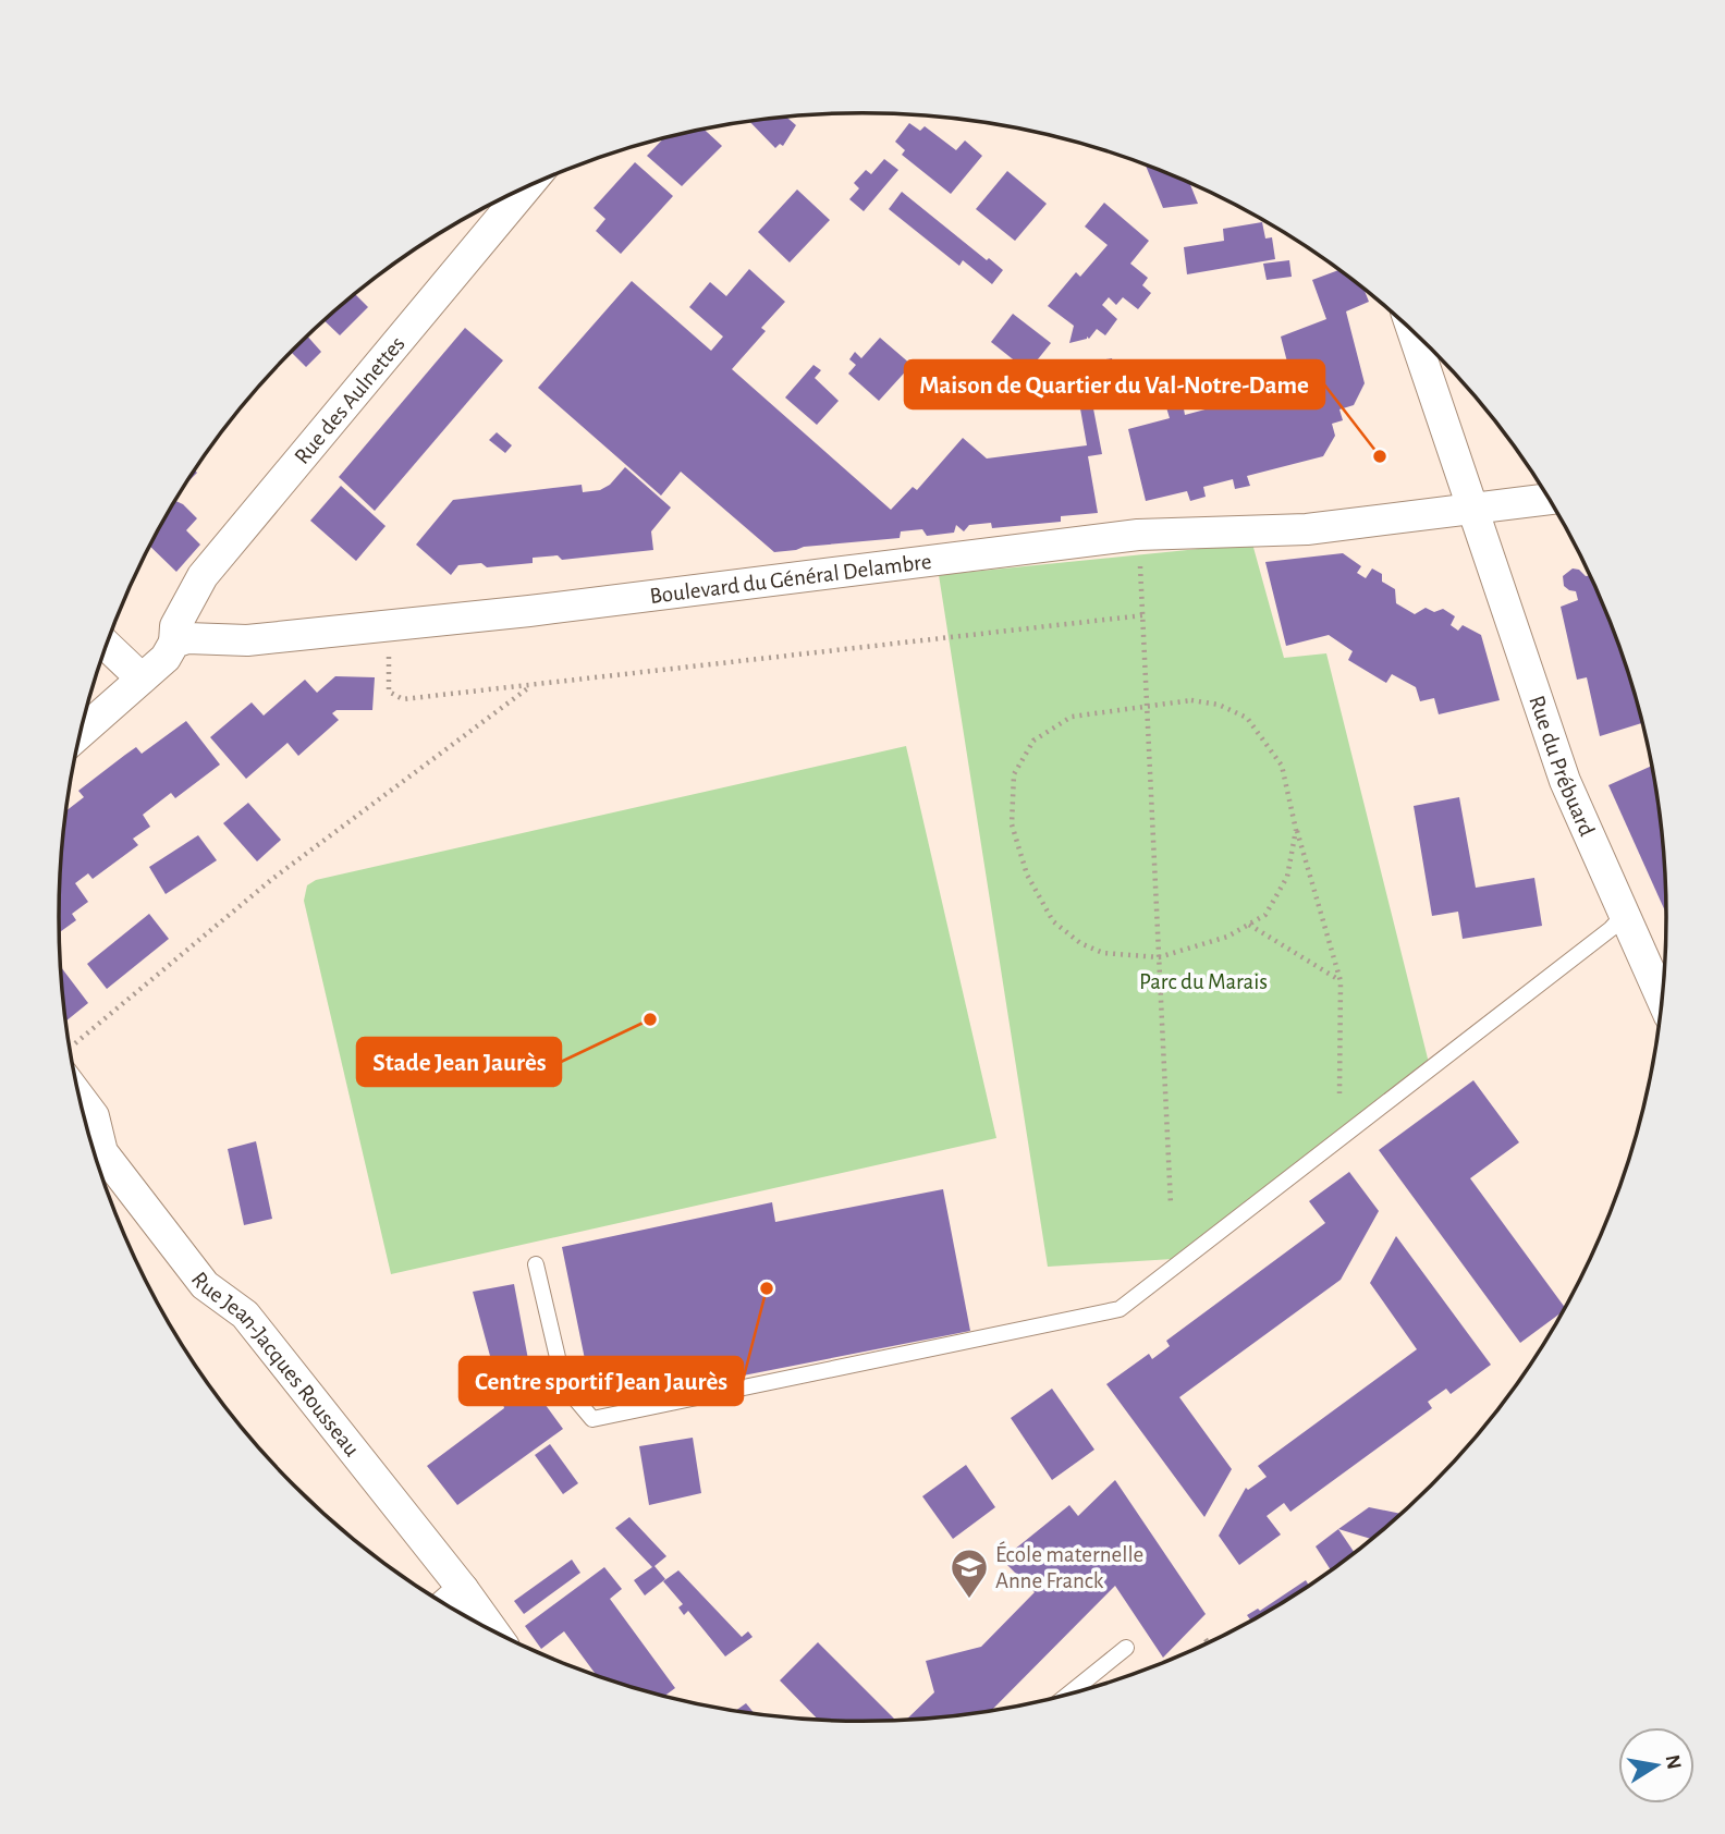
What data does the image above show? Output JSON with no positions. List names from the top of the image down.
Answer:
{
  "streets": {
    "street": [
      "Rue des Aulnettes",
      "Boulevard du Général Delambre",
      "Rue du Prébuard",
      "Rue Jean-Jacques Rousseau"
    ]
  },
  "crossings": [
    ["Rue des Aulnettes", "Boulevard du Général Delambre"],
    ["Boulevard du Général Delambre", "Rue du Prébuard"]
  ],
  "parks": ["Parc du Marais"],
  "places": {
    "other": ["Maison de Quartier du Val-Notre-Dame", "Stade Jean Jaurès", "Centre sportif Jean Jaurès"],
    "school or university": ["École maternelle Anne Franck"]
  },
  "north": "right"
}
